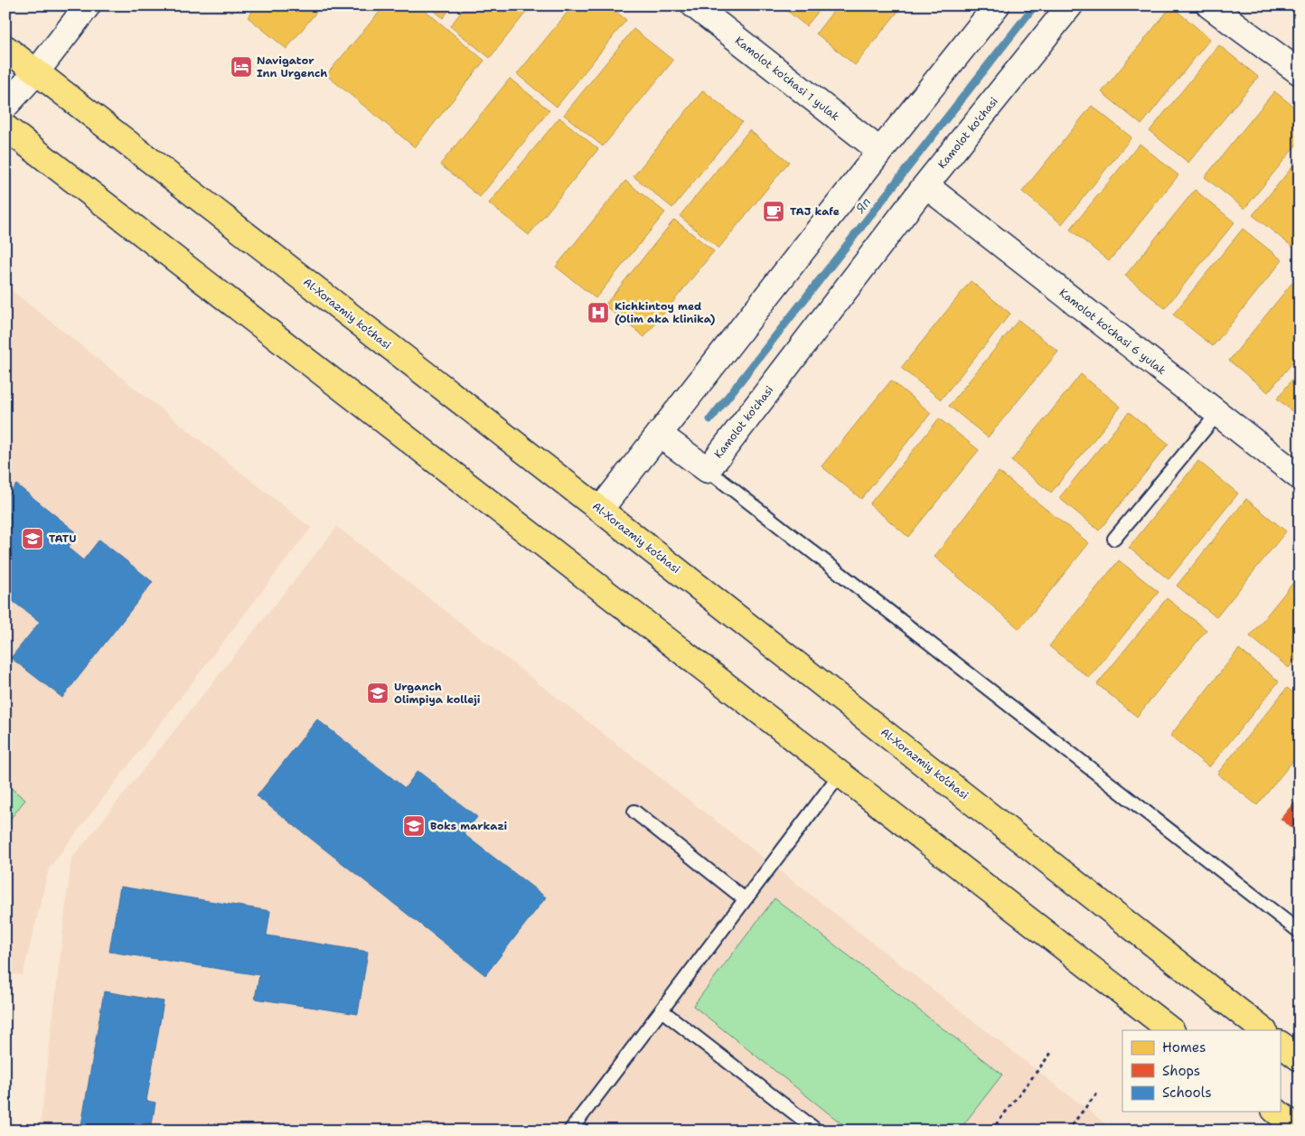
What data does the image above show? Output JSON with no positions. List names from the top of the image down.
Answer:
{
  "streets": {
    "main road": ["Al-Xorazmiy ko’chasi"],
    "street": ["Kamolot ko'chasi 1 yulak", "Kamolot ko'chasi", "Kamolot ko'chasi 6 yulak"]
  },
  "crossings": [
    ["Kamolot ko'chasi", "Kamolot ko'chasi 6 yulak"]
  ],
  "water": ["Яп"],
  "places": {
    "hotel": ["Navigator Inn Urgench"],
    "cafe": ["TAJ kafe"],
    "hospital": ["Kichkintoy med (Olim aka klinika)"],
    "school or university": ["TATU", "Urganch Olimpiya kolleji", "Boks markazi"]
  },
  "legend": ["Homes", "Shops", "Schools"]
}
